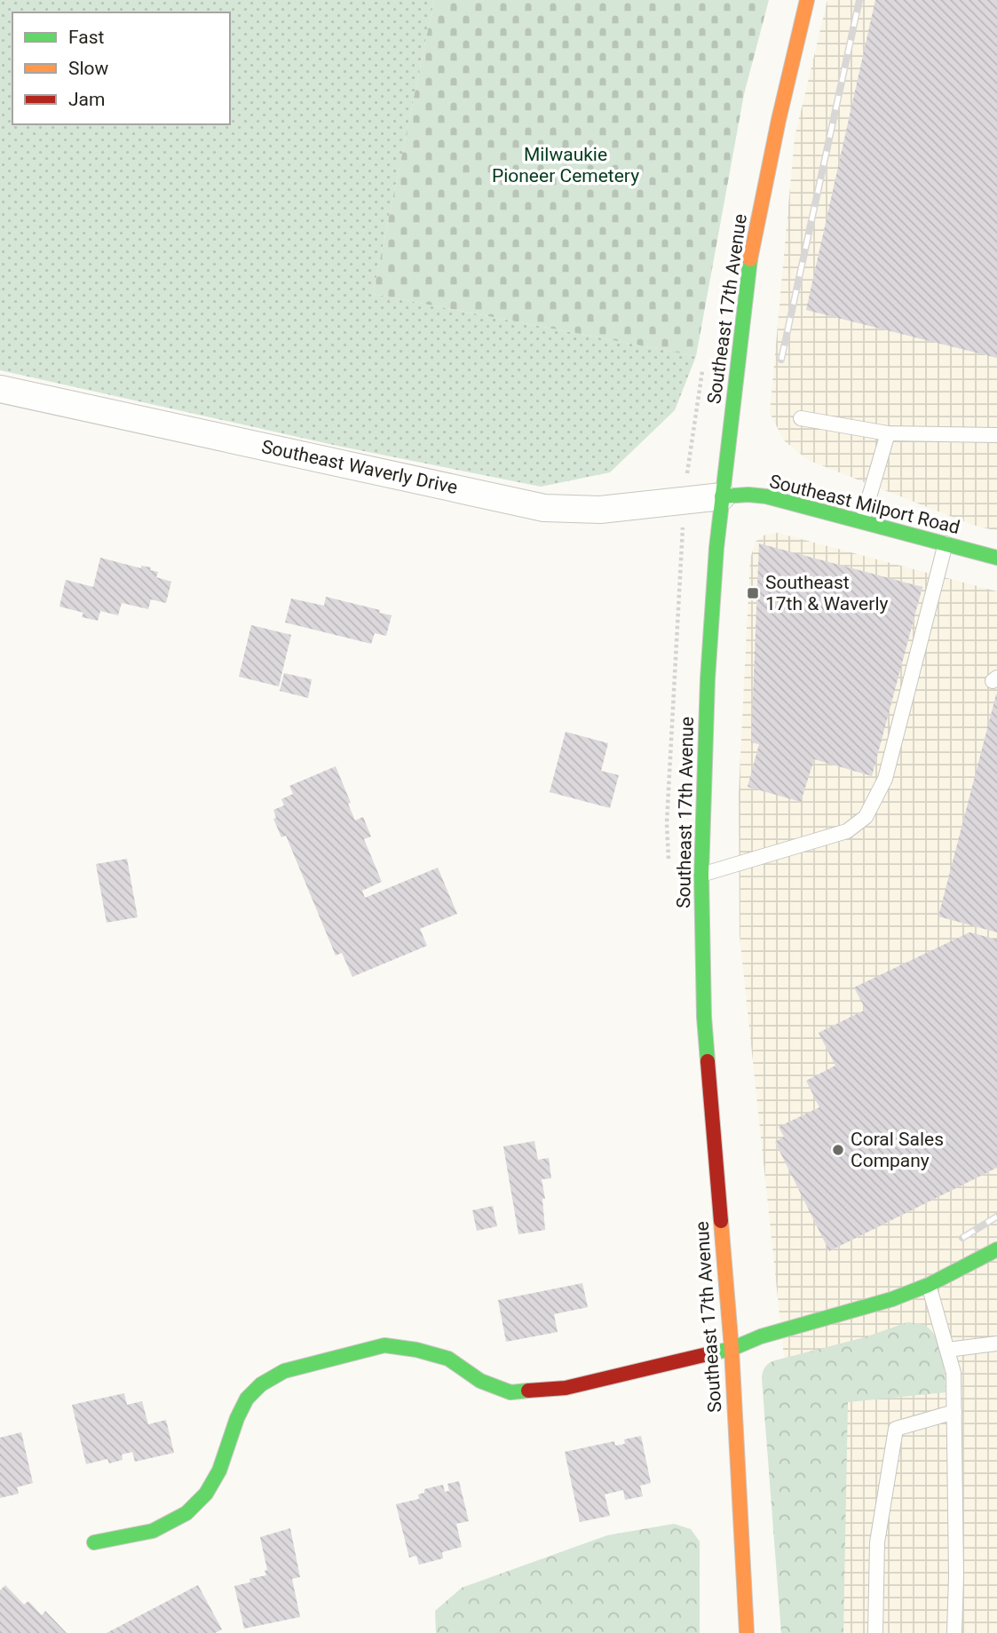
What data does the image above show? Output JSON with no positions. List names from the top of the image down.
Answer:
{
  "streets": {
    "main road": ["Southeast 17th Avenue", "Southeast Milport Road"],
    "street": ["Southeast Waverly Drive"]
  },
  "crossings": [
    ["Southeast 17th Avenue", "Southeast Waverly Drive"],
    ["Southeast 17th Avenue", "Southeast Milport Road"],
    ["Southeast Waverly Drive", "Southeast Milport Road"]
  ],
  "parks": ["Milwaukie Pioneer Cemetery"],
  "places": {
    "transit": ["Southeast 17th & Waverly"],
    "other": ["Coral Sales Company"]
  },
  "legend": ["Fast", "Slow", "Jam"]
}
